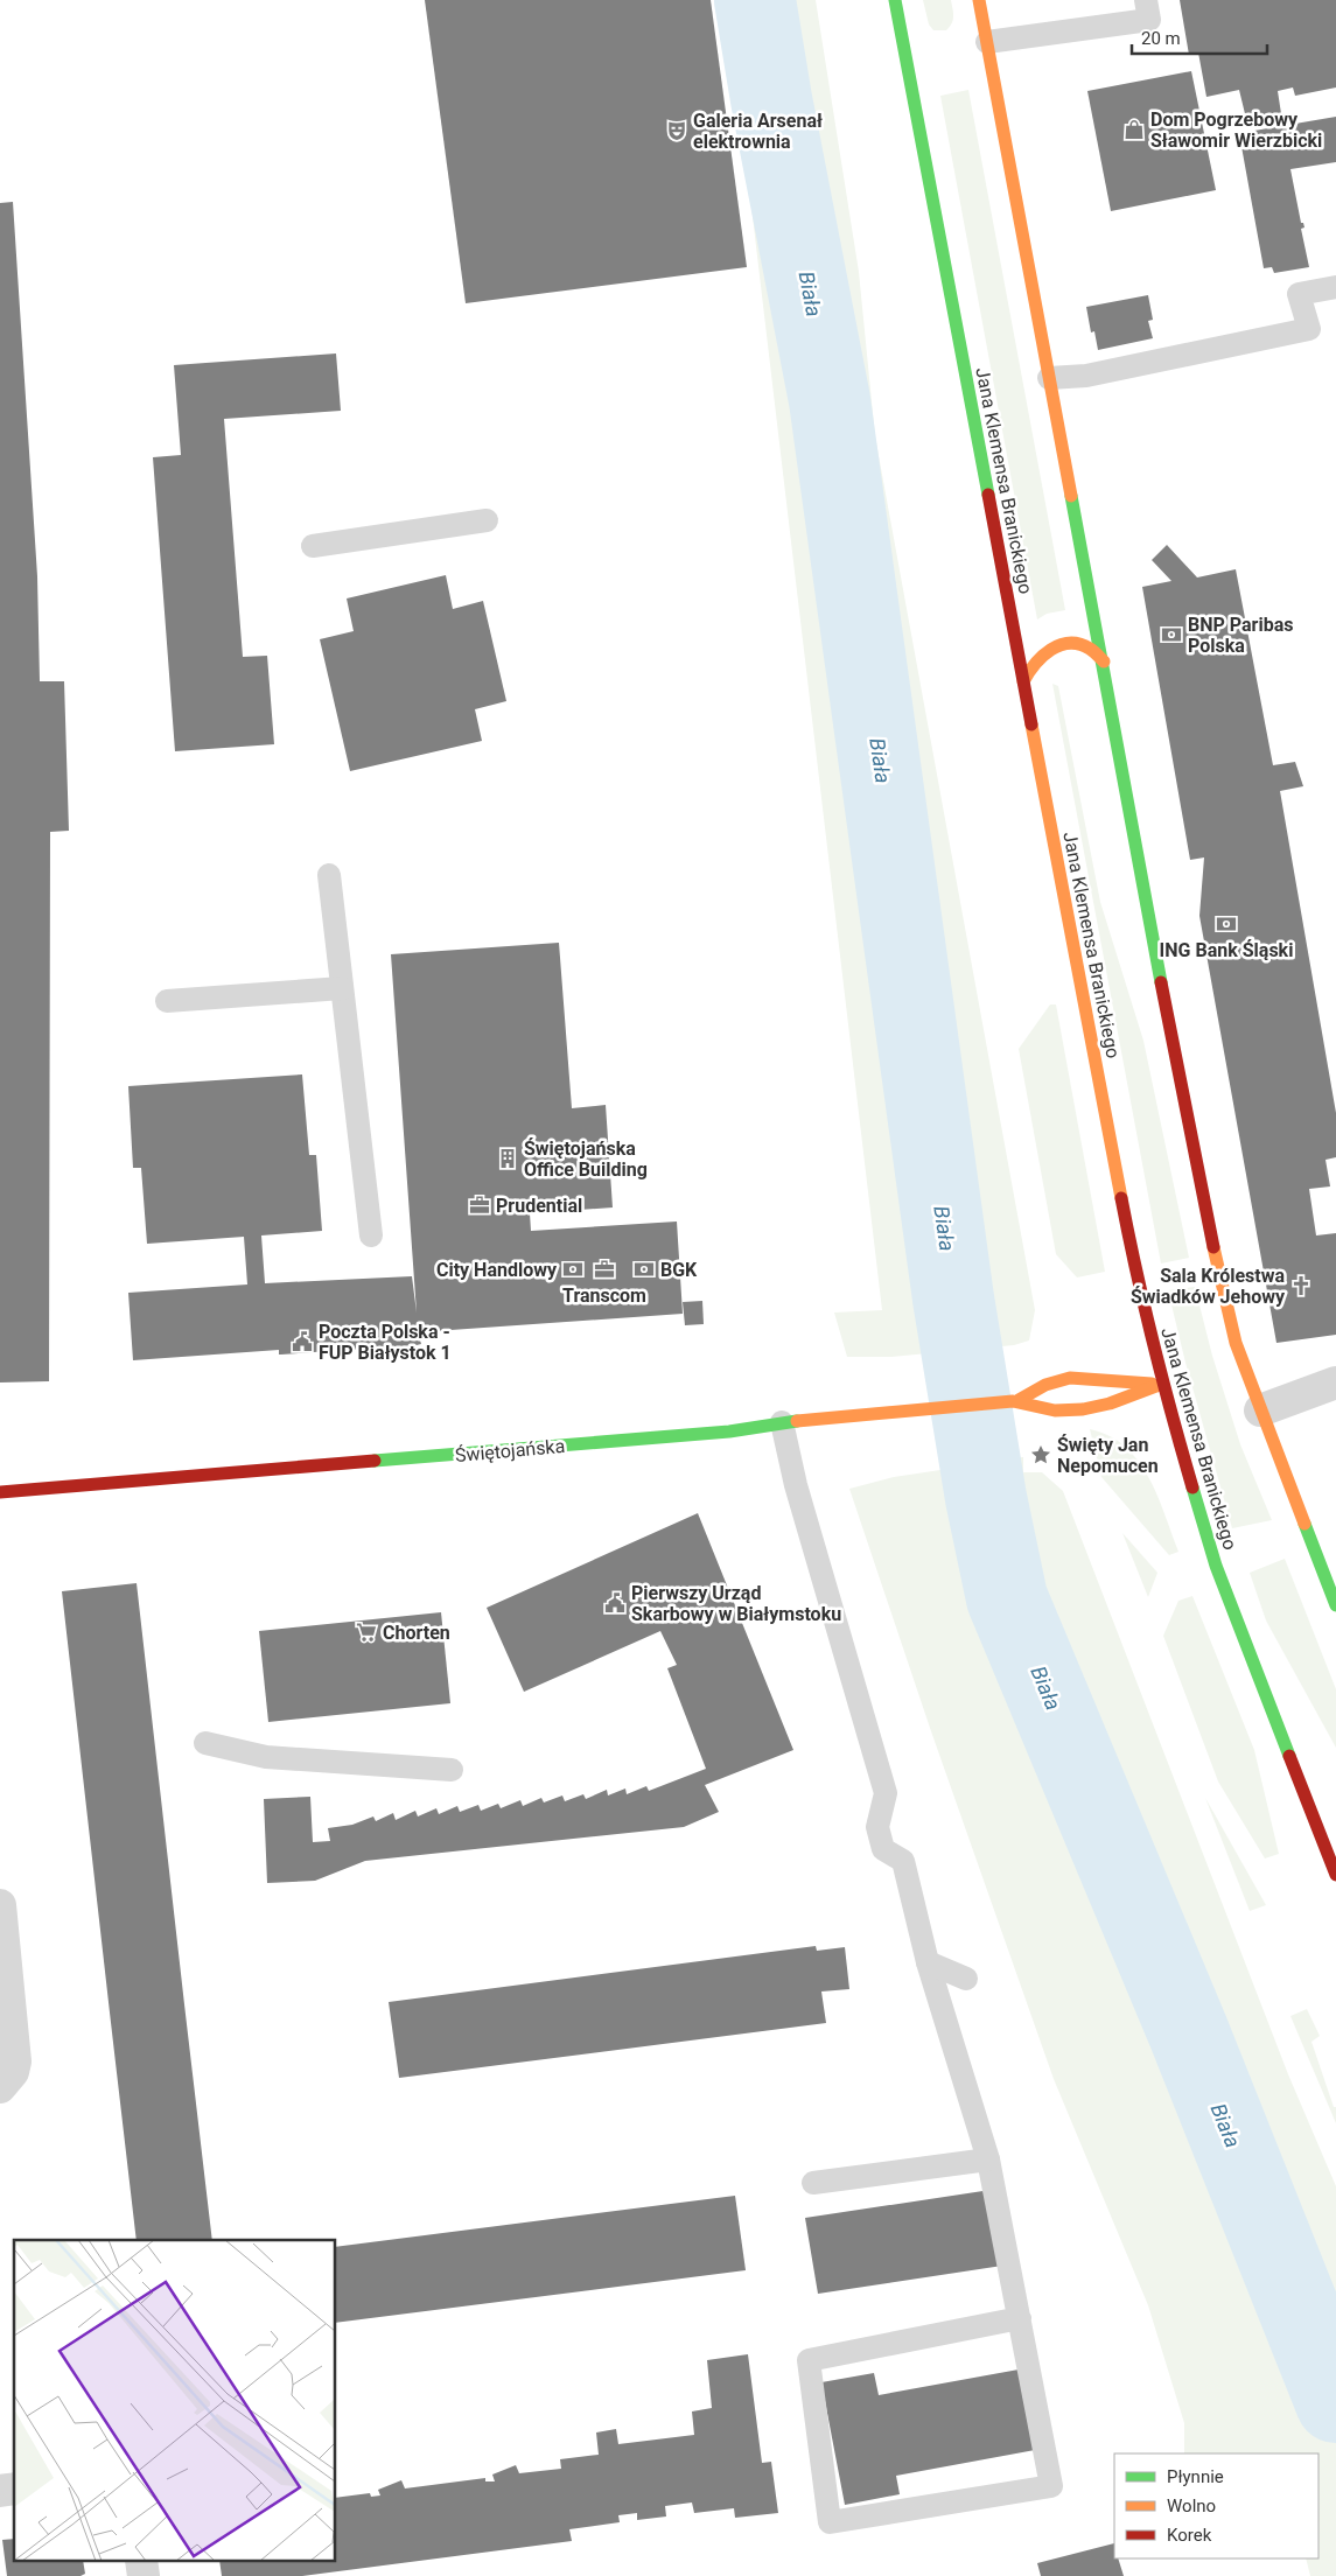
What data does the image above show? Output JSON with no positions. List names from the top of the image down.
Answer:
{
  "streets": {
    "main road": ["Jana Klemensa Branickiego", "Świętojańska"]
  },
  "crossings": [
    ["Jana Klemensa Branickiego", "Świętojańska"]
  ],
  "water": ["Biała"],
  "places": {
    "shop": ["Dom Pogrzebowy Sławomir Wierzbicki"],
    "theatre": ["Galeria Arsenał elektrownia"],
    "bank": [
      "BNP Paribas Polska",
      "ING Bank Śląski",
      "City Handlowy",
      "BGK"
    ],
    "building": ["Świętojańska Office Building"],
    "office": ["Prudential", "Transcom"],
    "church": ["Sala Królestwa Świadków Jehowy"],
    "public building": ["Poczta Polska - FUP Białystok 1", "Pierwszy Urząd Skarbowy w Białymstoku"],
    "place": ["Święty Jan Nepomucen"],
    "supermarket": ["Chorten"]
  },
  "legend": ["Płynnie", "Wolno", "Korek"],
  "scale_bar": "20 m"
}
